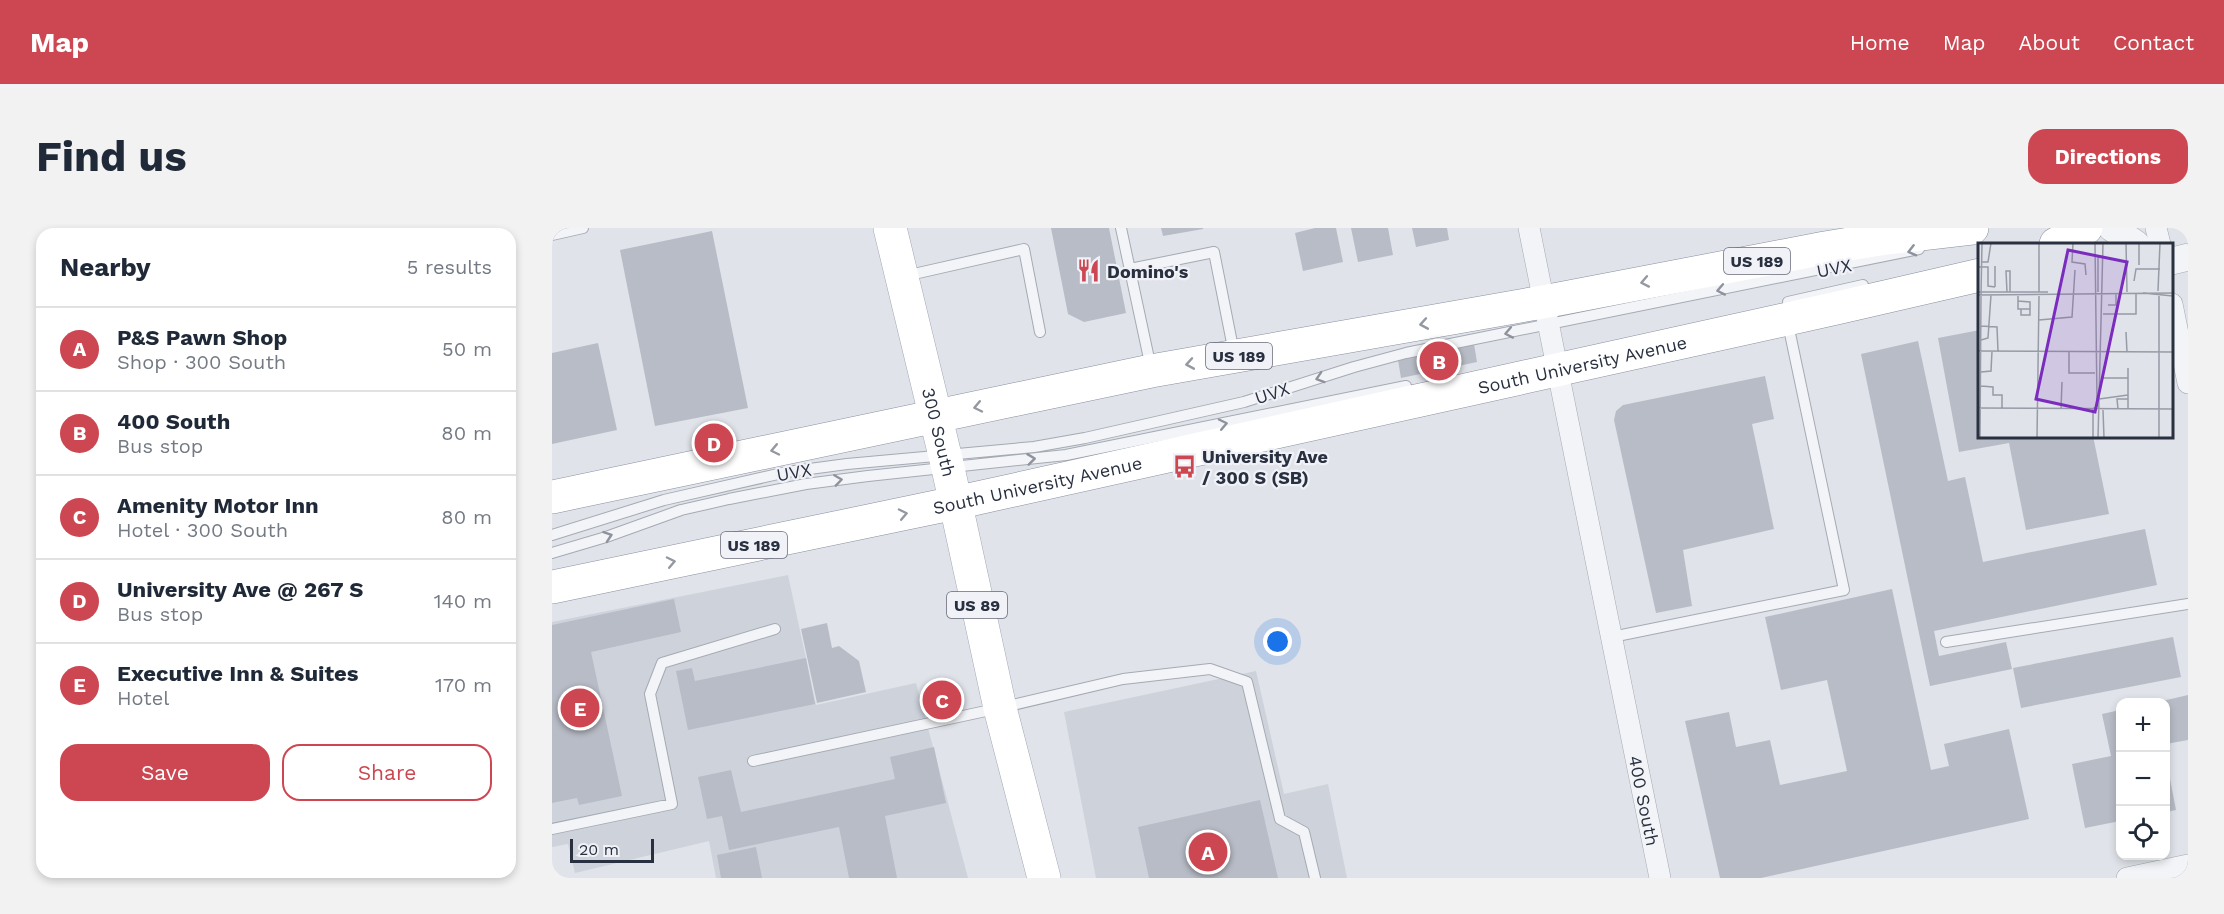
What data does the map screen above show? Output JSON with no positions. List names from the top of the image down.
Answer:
{
  "streets": {
    "main road": [
      "US 189",
      "South University Avenue",
      "300 South",
      "US 89"
    ],
    "street": ["400 South"],
    "lane": ["UVX"]
  },
  "crossings": [
    ["US 189", "UVX"],
    ["US 189", "300 South"],
    ["US 189", "400 South"],
    ["UVX", "South University Avenue"],
    ["UVX", "300 South"],
    ["UVX", "400 South"],
    ["South University Avenue", "300 South"],
    ["South University Avenue", "400 South"]
  ],
  "places": {
    "restaurant": ["Domino's"],
    "bus stop": ["University Ave / 300 S (SB)"]
  },
  "scale_bar": "20 m",
  "page": {
    "header": "Map",
    "nav": [
      "Home",
      "Map",
      "About",
      "Contact"
    ],
    "buttons": [
      "Directions",
      ["Save", "Share"]
    ],
    "title": "Find us",
    "heading": ["Nearby", "5 results"],
    "list": [
      {
        "mark": "A",
        "name": "P&S Pawn Shop",
        "note": "Shop · 300 South",
        "value": "50 m"
      },
      {
        "mark": "B",
        "name": "400 South",
        "note": "Bus stop",
        "value": "80 m"
      },
      {
        "mark": "C",
        "name": "Amenity Motor Inn",
        "note": "Hotel · 300 South",
        "value": "80 m"
      },
      {
        "mark": "D",
        "name": "University Ave @ 267 S",
        "note": "Bus stop",
        "value": "140 m"
      },
      {
        "mark": "E",
        "name": "Executive Inn & Suites",
        "note": "Hotel",
        "value": "170 m"
      }
    ],
    "pins": [
      "B",
      "D",
      "C",
      "E",
      "A"
    ],
    "map_buttons": ["+", "−"],
    "scale": "20 m"
  }
}
